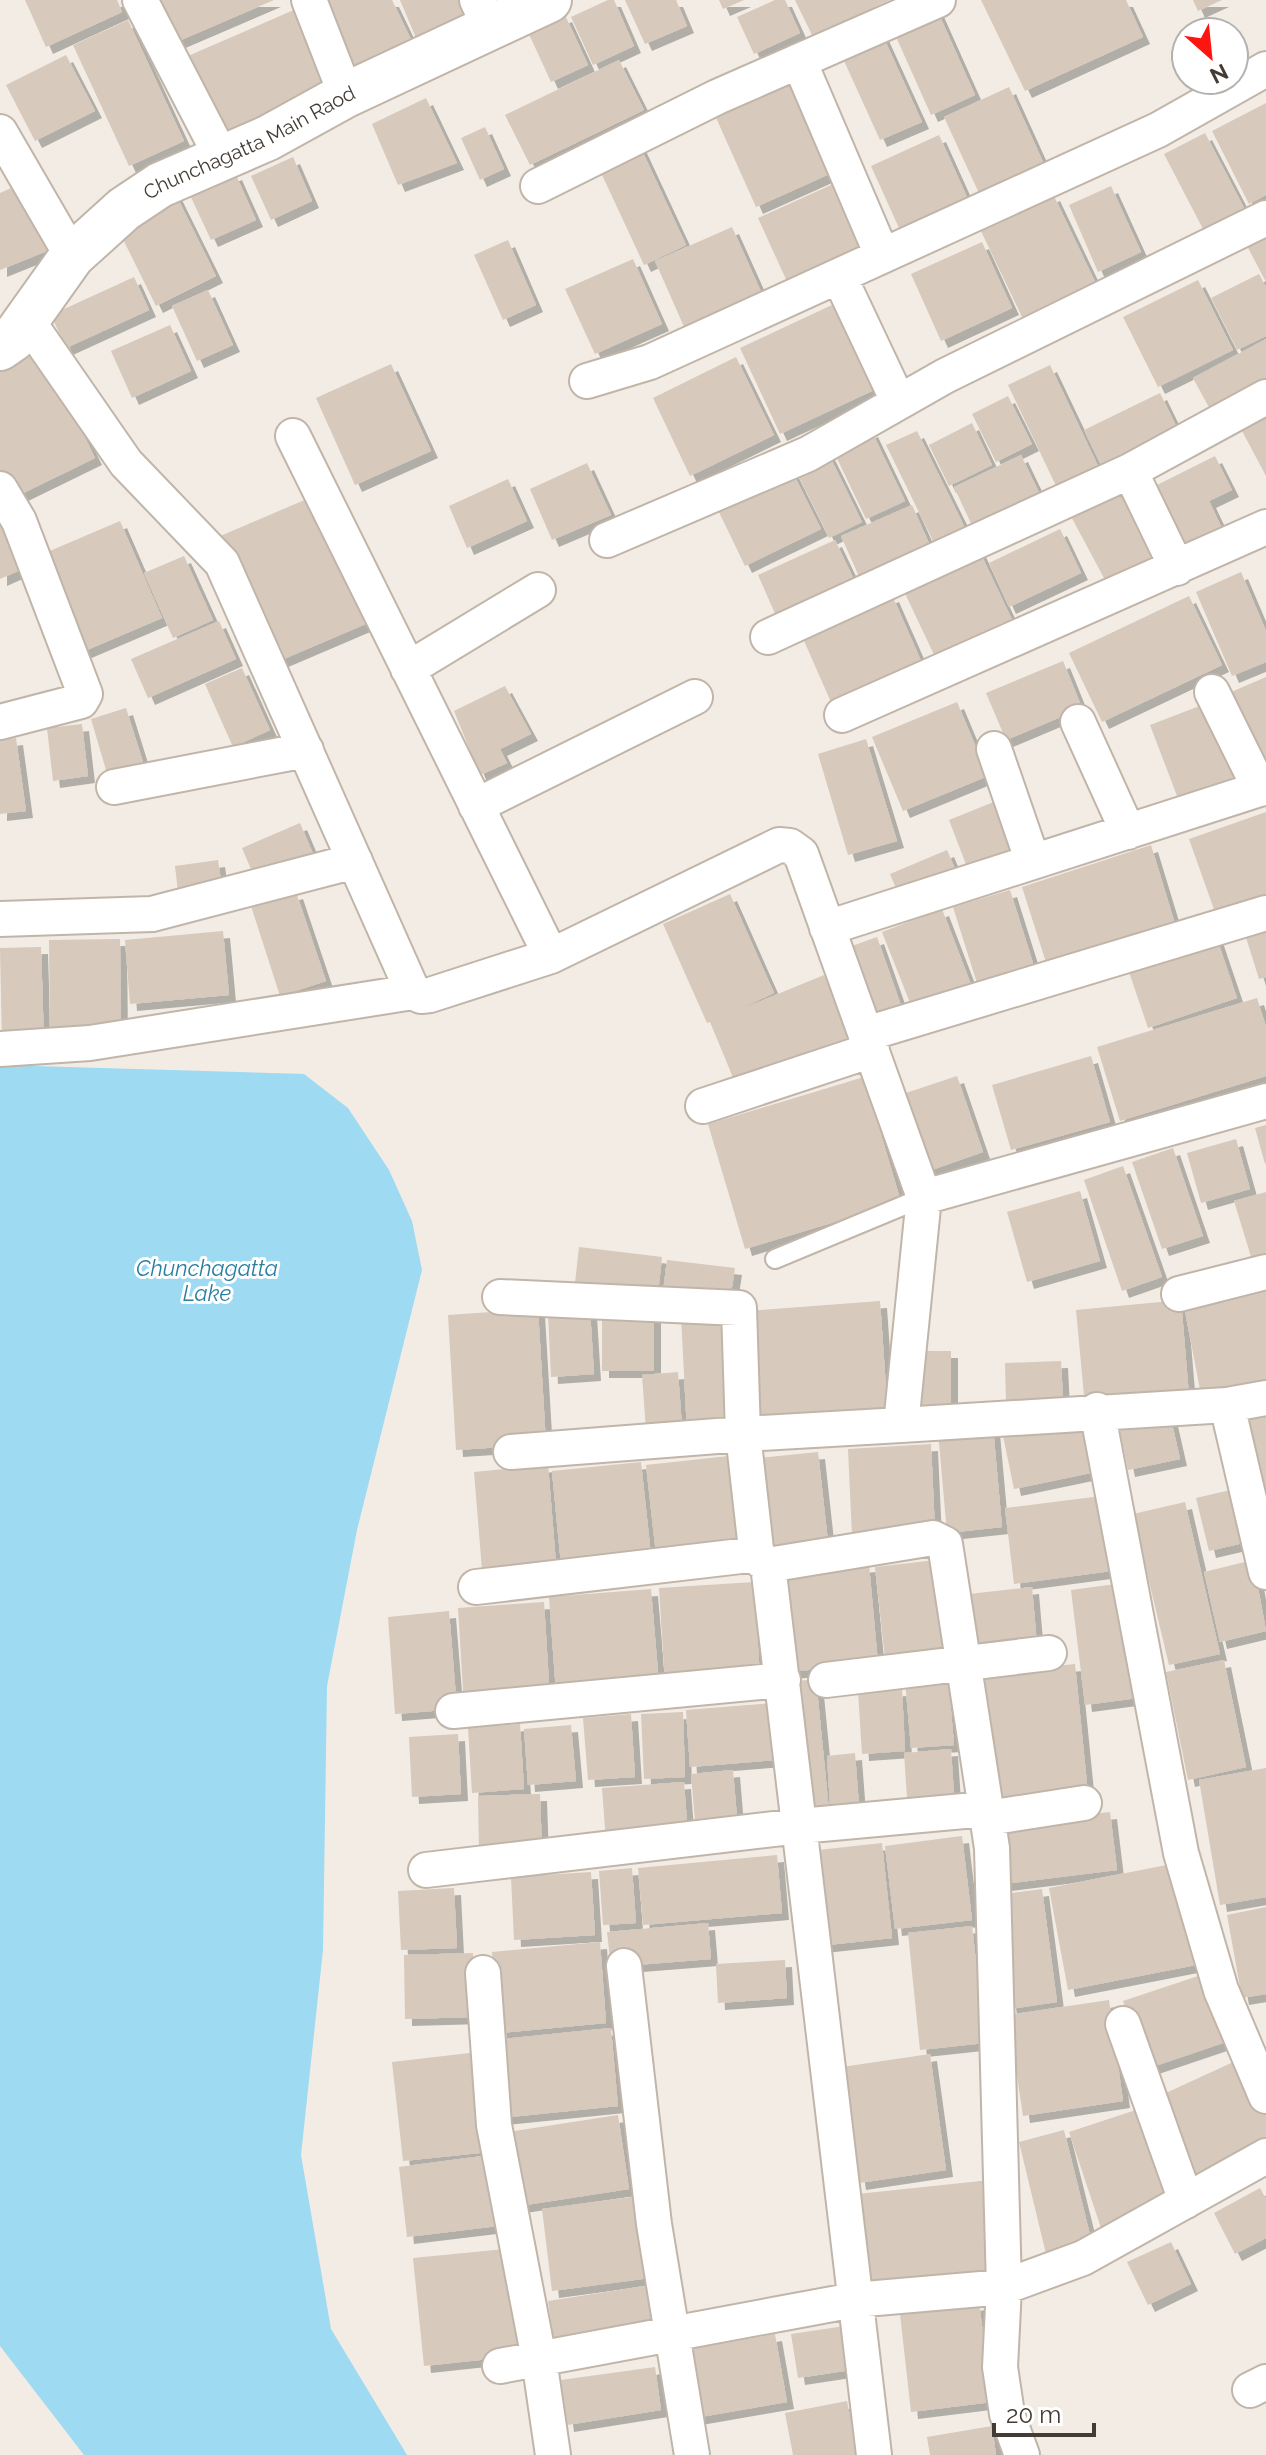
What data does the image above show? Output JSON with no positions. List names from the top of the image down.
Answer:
{
  "streets": {
    "street": ["Chunchagatta Main Raod"]
  },
  "water": ["Chunchagatta Lake"],
  "scale_bar": "20 m",
  "north": "bottom right"
}
